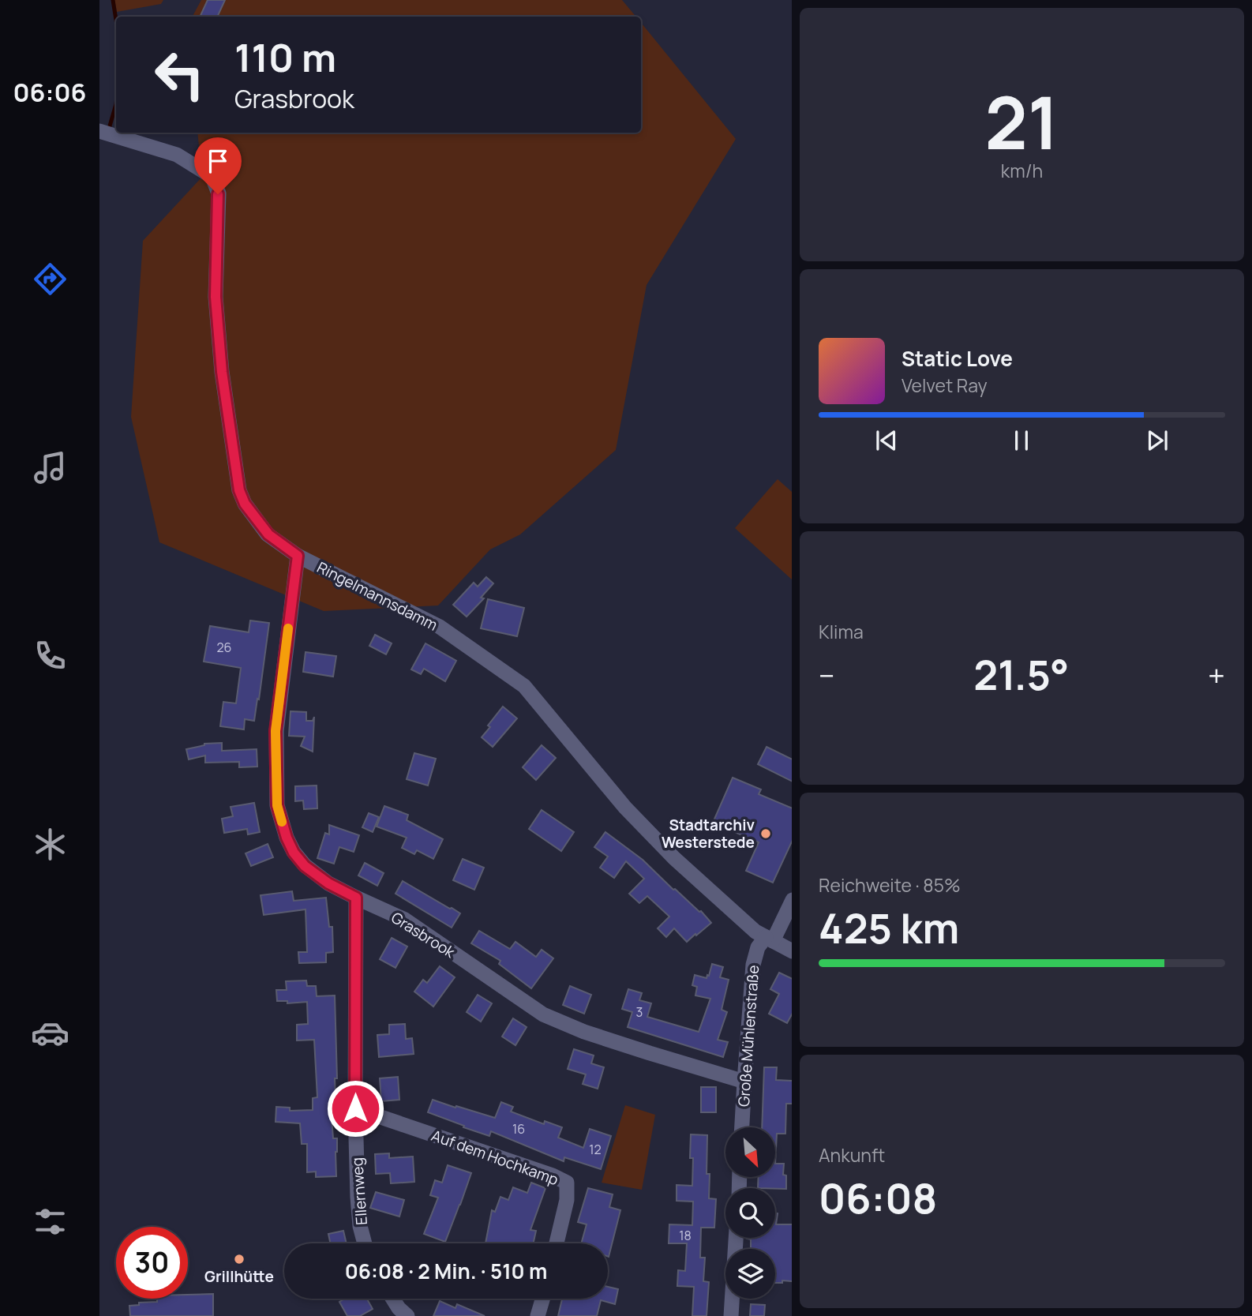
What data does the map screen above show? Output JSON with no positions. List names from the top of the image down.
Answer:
{
  "streets": {
    "street": [
      "Ringelmannsdamm",
      "Grasbrook",
      "Große Mühlenstraße",
      "Auf dem Hochkamp",
      "Ellernweg"
    ]
  },
  "crossings": [
    ["Ringelmannsdamm", "Grasbrook"],
    ["Ringelmannsdamm", "Große Mühlenstraße"],
    ["Grasbrook", "Große Mühlenstraße"],
    ["Grasbrook", "Ellernweg"],
    ["Auf dem Hochkamp", "Ellernweg"]
  ],
  "places": ["Stadtarchiv Westerstede", "Grillhütte"],
  "house_numbers": [
    "26",
    "3",
    "16",
    "12",
    "18"
  ],
  "north": "bottom right",
  "page": {
    "tabs": "06:06",
    "tile": [
      ["21", "km/h"],
      "Klima",
      ["Reichweite · 85%", "425 km"],
      ["Ankunft", "06:08"]
    ],
    "turn": ["110 m", "Grasbrook"],
    "song": ["Static Love", "Velvet Ray"],
    "heat": ["−", "21.5°", "+"],
    "limit": "30",
    "trip": "06:08 · 2 Min. · 510 m"
  }
}
